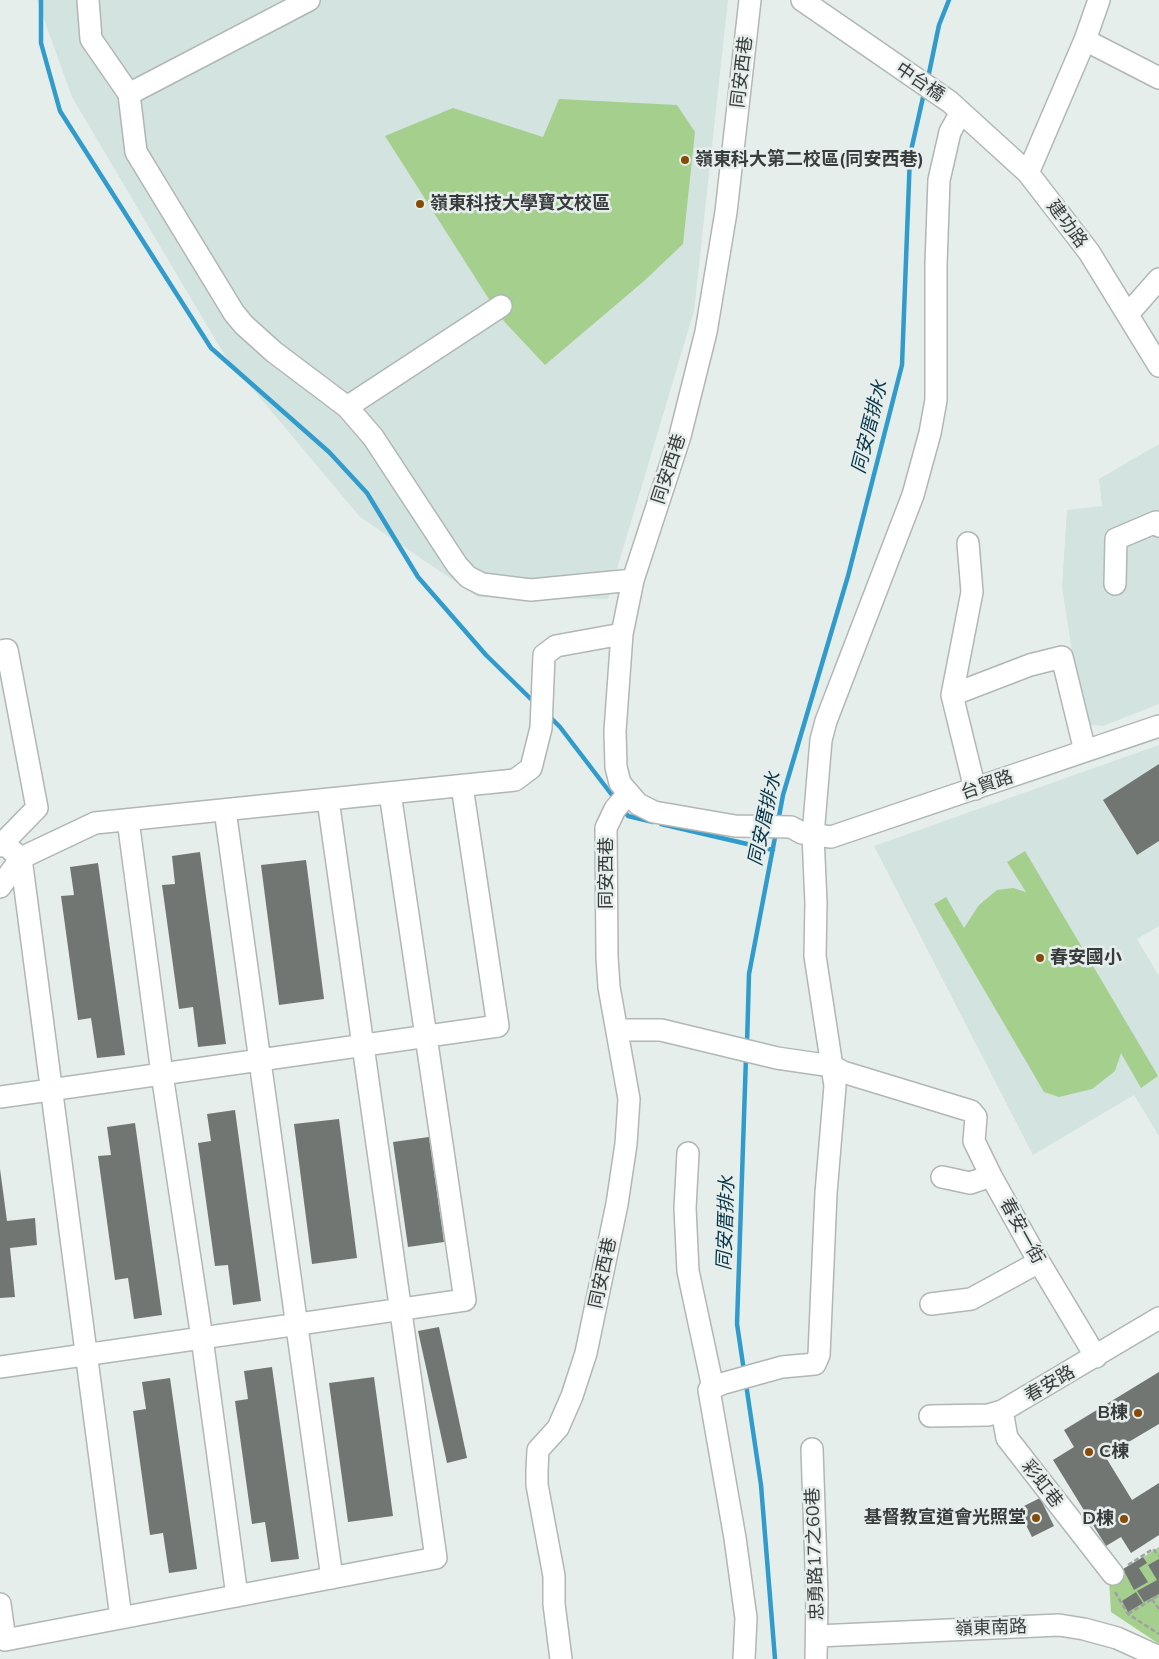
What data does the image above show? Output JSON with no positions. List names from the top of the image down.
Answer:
{
  "streets": {
    "street": [
      "同安西巷",
      "中台橋",
      "建功路",
      "台貿路",
      "春安一街",
      "春安路",
      "彩虹巷",
      "忠勇路17之60巷",
      "嶺東南路"
    ]
  },
  "crossings": [
    ["中台橋", "建功路"],
    ["春安一街", "春安路"],
    ["春安路", "彩虹巷"],
    ["忠勇路17之60巷", "嶺東南路"]
  ],
  "water": ["同安厝排水"],
  "places": [
    "嶺東科大第二校區(同安西巷)",
    "嶺東科技大學寶文校區",
    "春安國小",
    "B棟",
    "C棟",
    "基督教宣道會光照堂",
    "D棟"
  ]
}
